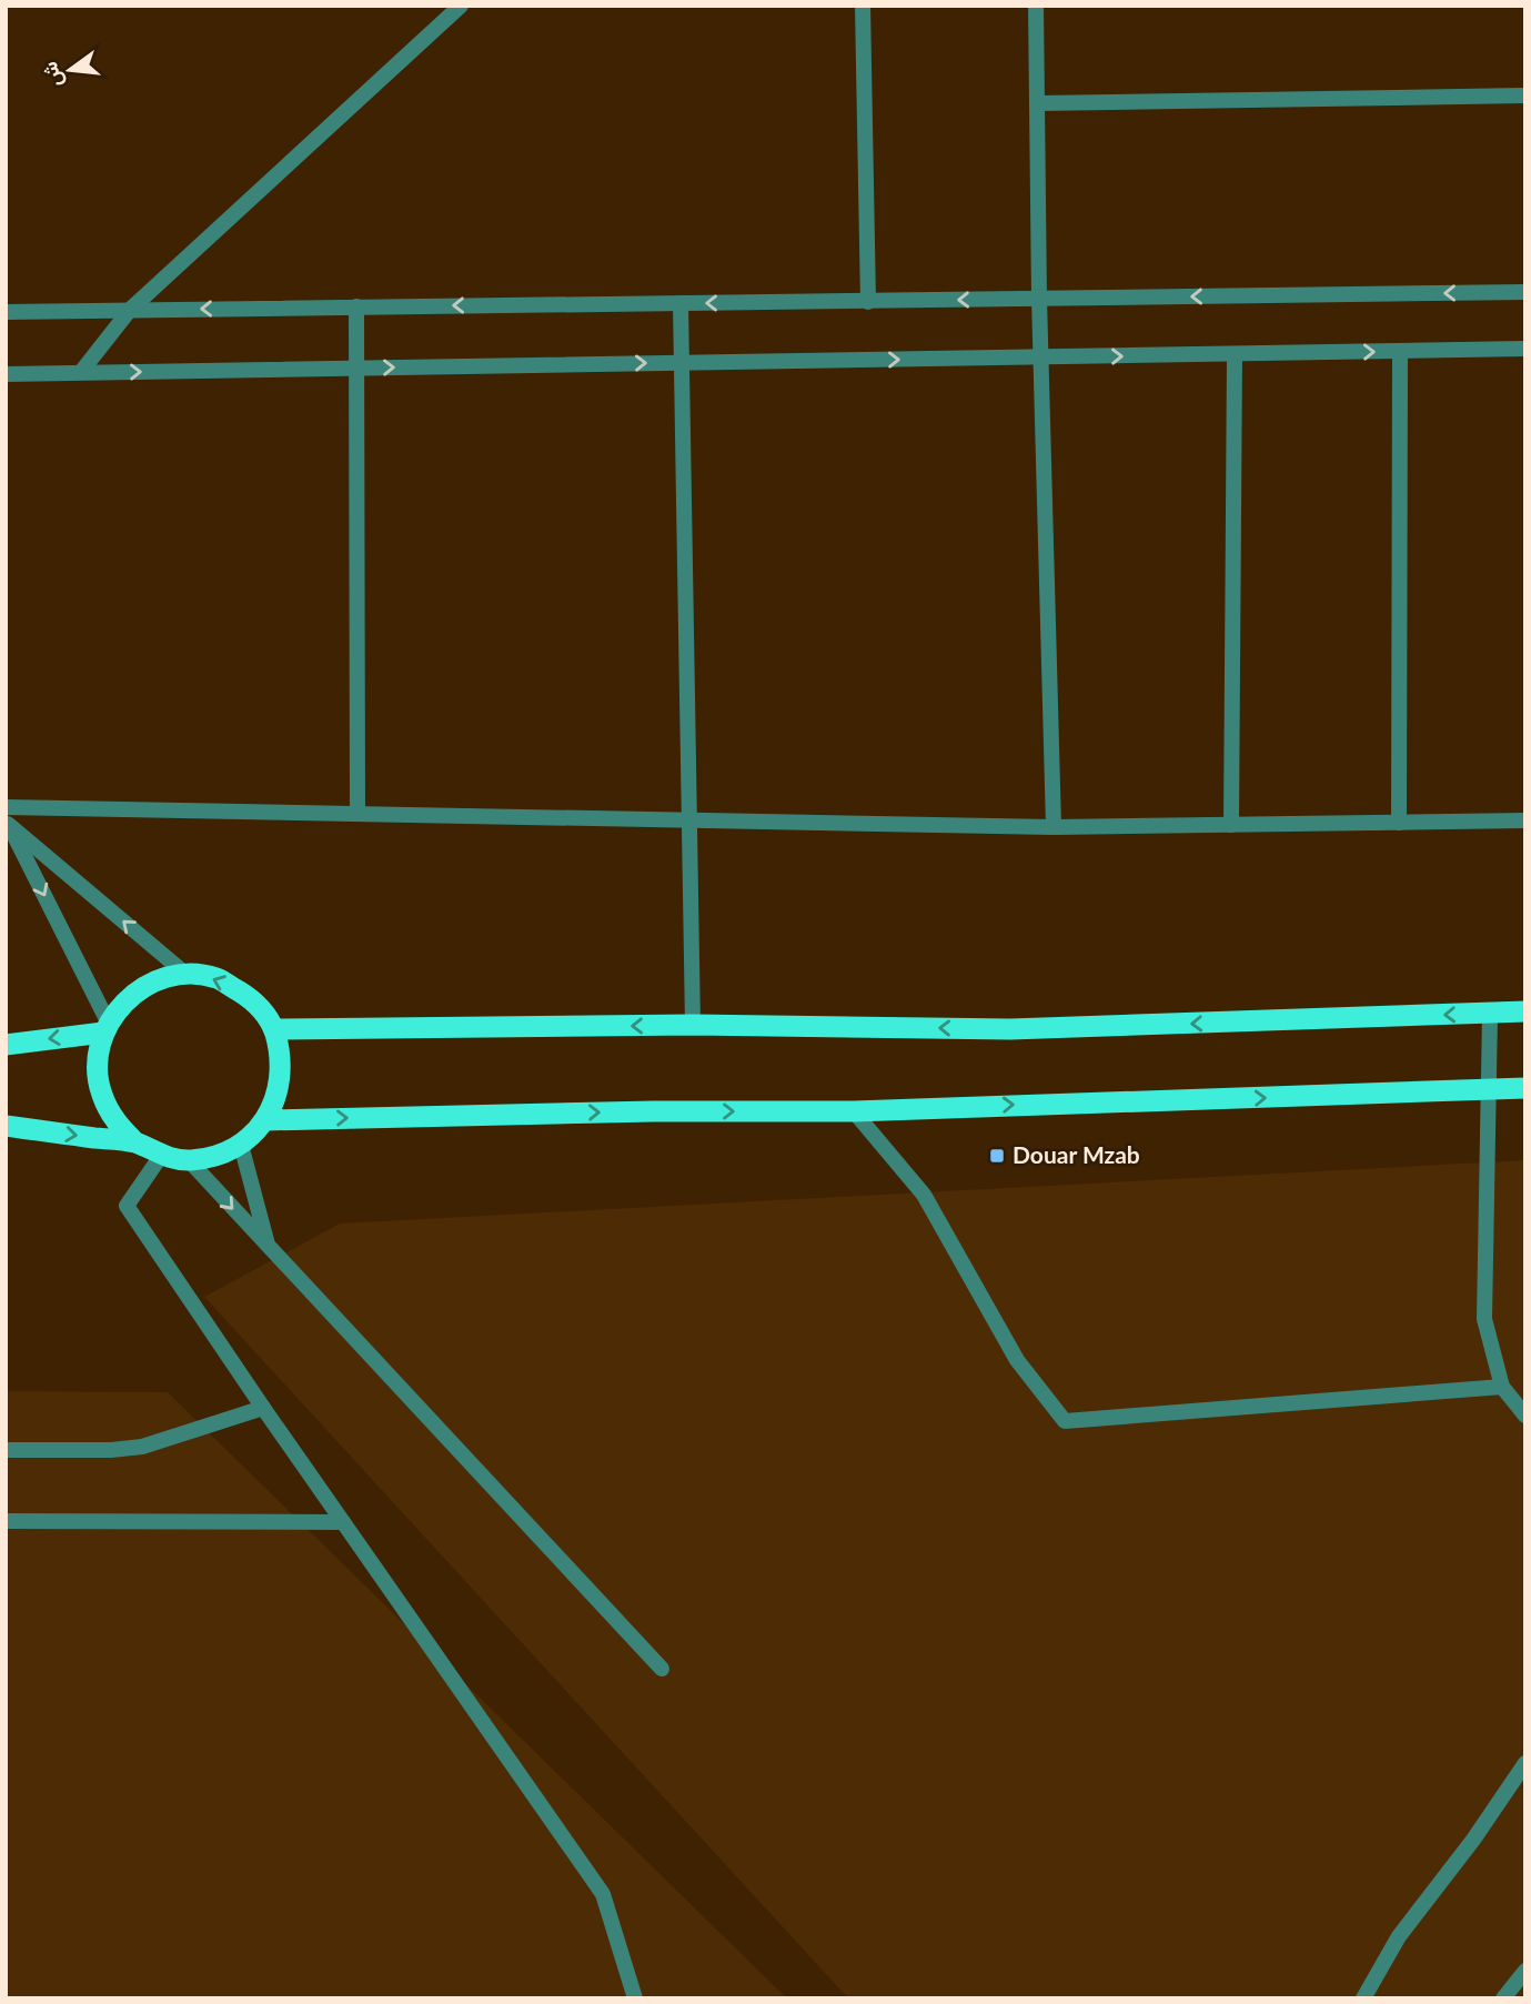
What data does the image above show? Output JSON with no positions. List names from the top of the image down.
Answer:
{
  "places": {
    "transit": ["Douar Mzab"]
  },
  "north": "left"
}
